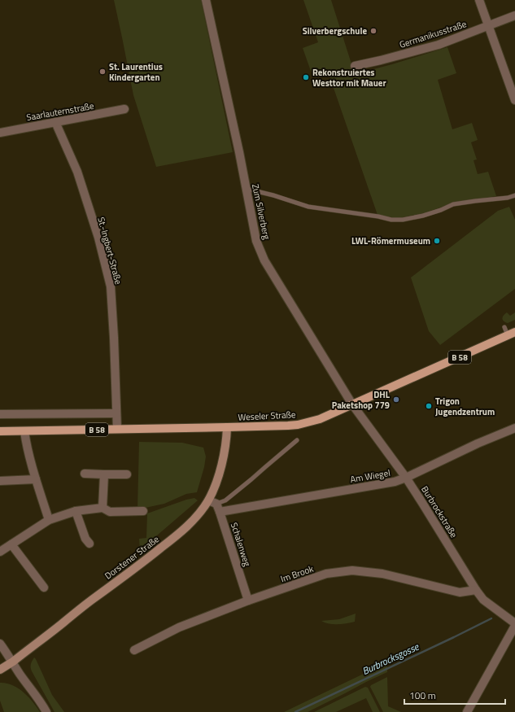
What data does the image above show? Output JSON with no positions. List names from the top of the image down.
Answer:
{
  "streets": {
    "main road": ["B 58", "Weseler Straße", "Dorstener Straße"],
    "street": [
      "Germanikusstraße",
      "Saarlauternstraße",
      "Zum Silverberg",
      "St.-Ingbert-Straße",
      "Am Wiegel",
      "Burbrockstraße",
      "Schalenweg",
      "Im Brook"
    ]
  },
  "crossings": [
    ["Saarlauternstraße", "St.-Ingbert-Straße"],
    ["Zum Silverberg", "Weseler Straße"],
    ["Zum Silverberg", "Burbrockstraße"],
    ["St.-Ingbert-Straße", "Weseler Straße"],
    ["Weseler Straße", "Burbrockstraße"],
    ["Weseler Straße", "Dorstener Straße"],
    ["Am Wiegel", "Burbrockstraße"],
    ["Am Wiegel", "Schalenweg"],
    ["Burbrockstraße", "Im Brook"],
    ["Schalenweg", "Im Brook"]
  ],
  "water": ["Burbrocksgosse"],
  "places": [
    "Silverbergschule",
    "St. Laurentius Kindergarten",
    "Rekonstruiertes Westtor mit Mauer",
    "LWL-Römermuseum",
    "DHL Paketshop 779",
    "Trigon Jugendzentrum"
  ],
  "scale_bar": "100 m"
}
